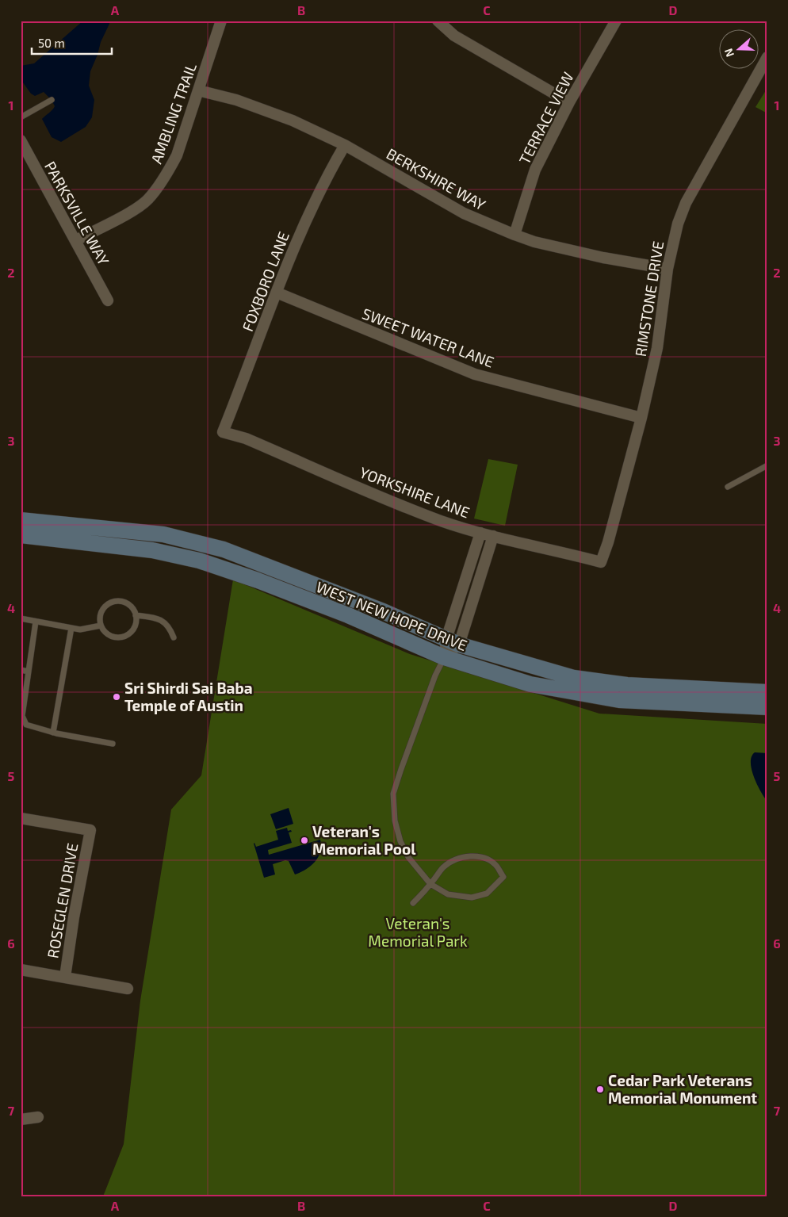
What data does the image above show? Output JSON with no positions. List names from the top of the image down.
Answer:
{
  "streets": {
    "main road": ["WEST NEW HOPE DRIVE"],
    "street": [
      "AMBLING TRAIL",
      "TERRACE VIEW",
      "BERKSHIRE WAY",
      "PARKSVILLE WAY",
      "FOXBORO LANE",
      "RIMSTONE DRIVE",
      "SWEET WATER LANE",
      "YORKSHIRE LANE",
      "ROSEGLEN DRIVE"
    ]
  },
  "crossings": [
    ["AMBLING TRAIL", "BERKSHIRE WAY"],
    ["AMBLING TRAIL", "PARKSVILLE WAY"],
    ["TERRACE VIEW", "BERKSHIRE WAY"],
    ["BERKSHIRE WAY", "FOXBORO LANE"],
    ["BERKSHIRE WAY", "RIMSTONE DRIVE"],
    ["FOXBORO LANE", "SWEET WATER LANE"],
    ["FOXBORO LANE", "YORKSHIRE LANE"],
    ["RIMSTONE DRIVE", "SWEET WATER LANE"],
    ["RIMSTONE DRIVE", "YORKSHIRE LANE"]
  ],
  "parks": ["Veteran's Memorial Park"],
  "places": ["Sri Shirdi Sai Baba Temple of Austin", "Veteran's Memorial Pool", "Cedar Park Veterans Memorial Monument"],
  "scale_bar": "50 m",
  "north": "left",
  "grid": {
    "columns": [
      "A",
      "B",
      "C",
      "D"
    ],
    "rows": [
      "1",
      "2",
      "3",
      "4",
      "5",
      "6",
      "7"
    ]
  }
}
